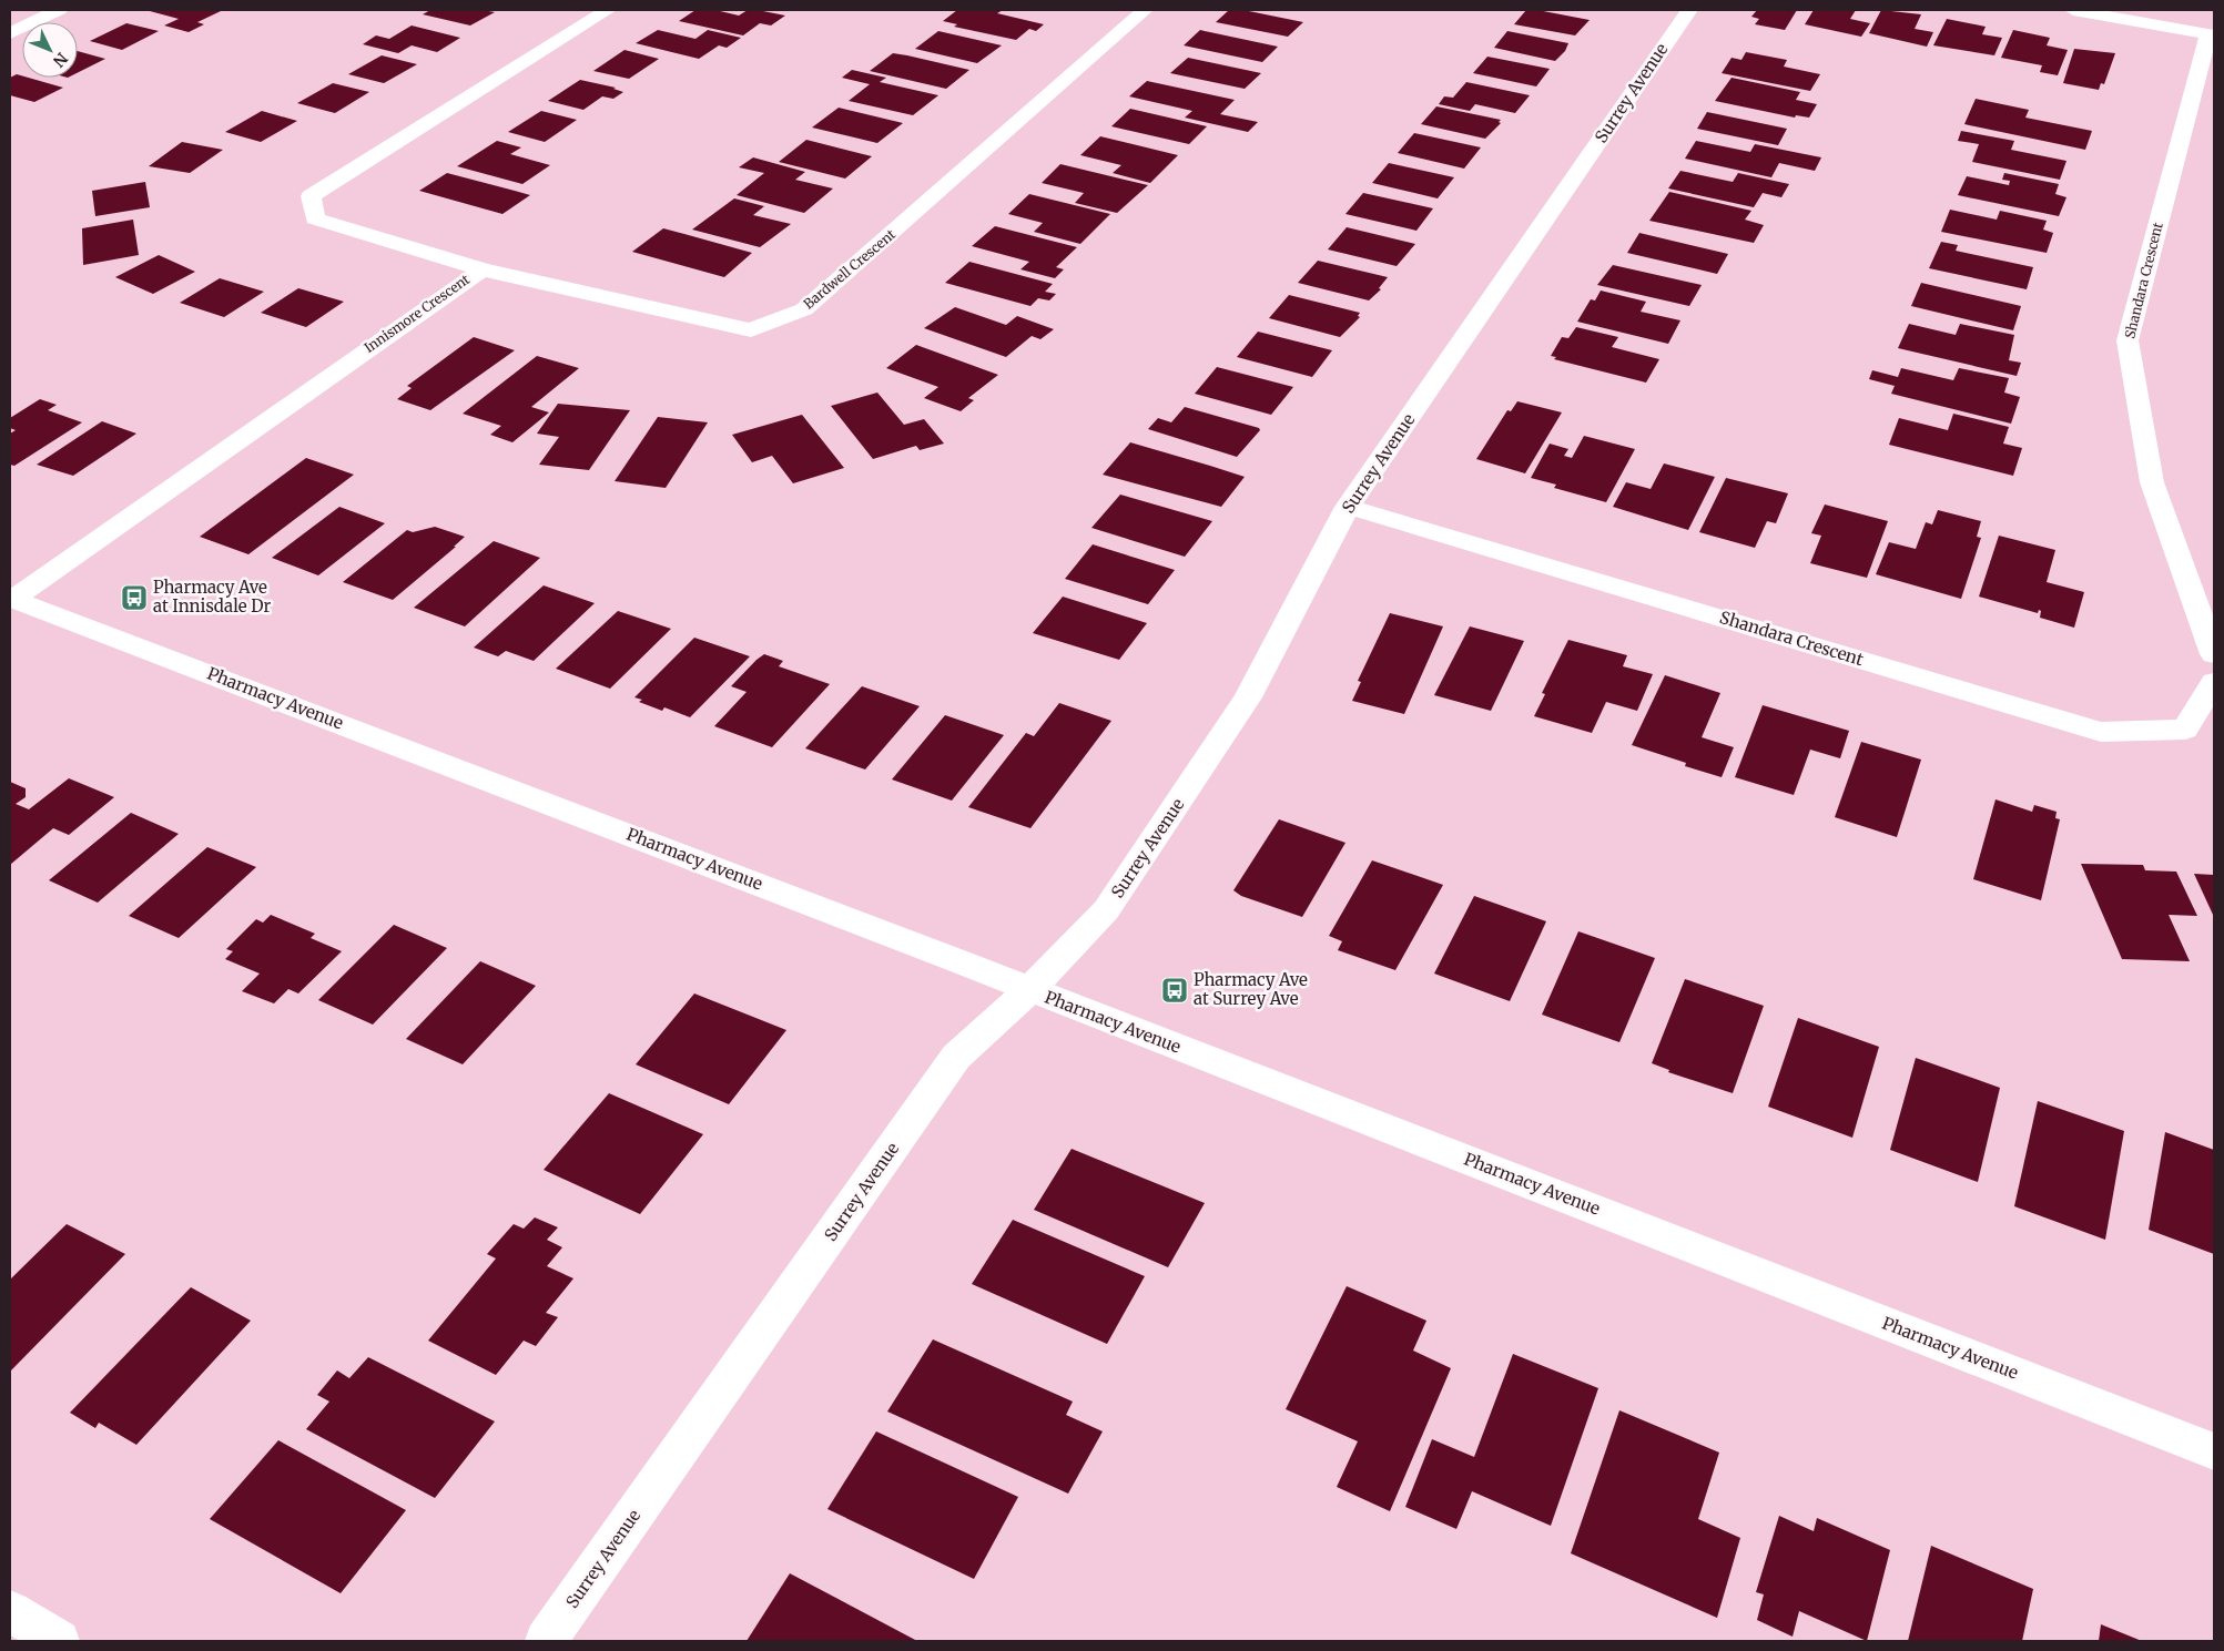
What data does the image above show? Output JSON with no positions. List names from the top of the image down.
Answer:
{
  "streets": {
    "street": [
      "Surrey Avenue",
      "Bardwell Crescent",
      "Shandara Crescent",
      "Innismore Crescent",
      "Pharmacy Avenue"
    ]
  },
  "crossings": [
    ["Surrey Avenue", "Shandara Crescent"],
    ["Surrey Avenue", "Pharmacy Avenue"],
    ["Bardwell Crescent", "Innismore Crescent"],
    ["Innismore Crescent", "Pharmacy Avenue"]
  ],
  "places": {
    "bus stop": ["Pharmacy Ave at Innisdale Dr", "Pharmacy Ave at Surrey Ave"]
  },
  "north": "bottom right"
}
